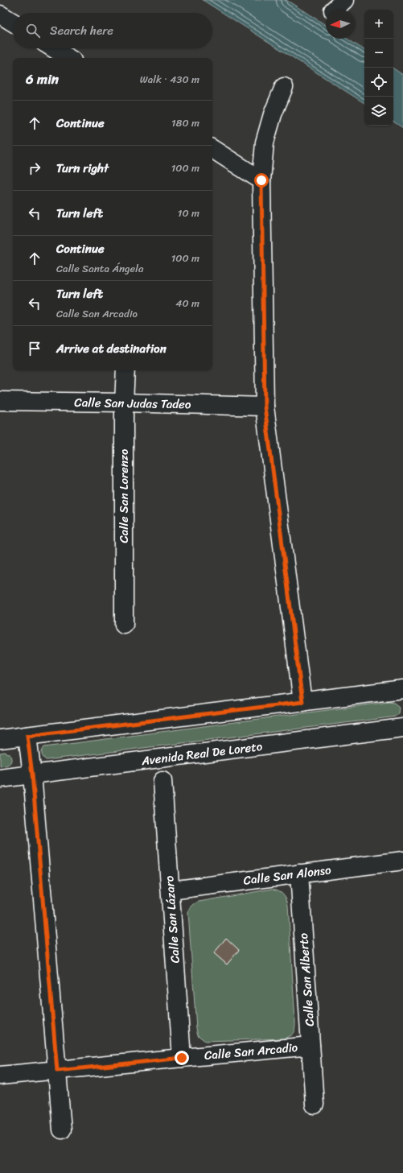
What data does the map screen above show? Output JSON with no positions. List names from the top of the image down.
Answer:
{
  "streets": {
    "street": [
      "Calle San Judas Tadeo",
      "Calle San Lorenzo",
      "Avenida Real De Loreto",
      "Calle San Alonso",
      "Calle San Lázaro",
      "Calle San Alberto",
      "Calle San Arcadio"
    ]
  },
  "crossings": [
    ["Calle San Judas Tadeo", "Calle San Lorenzo"],
    ["Calle San Alonso", "Calle San Lázaro"],
    ["Calle San Alonso", "Calle San Alberto"],
    ["Calle San Lázaro", "Calle San Arcadio"],
    ["Calle San Alberto", "Calle San Arcadio"]
  ],
  "north": "left",
  "page": {
    "map_buttons": ["+", "−"],
    "search": "Search here",
    "heading": ["6 min", "Walk · 430 m"],
    "list": [
      ["Continue", "180 m"],
      ["Turn right", "100 m"],
      ["Turn left", "10 m"],
      ["Continue", "Calle Santa Ángela", "100 m"],
      ["Turn left", "Calle San Arcadio", "40 m"],
      "Arrive at destination"
    ]
  }
}
